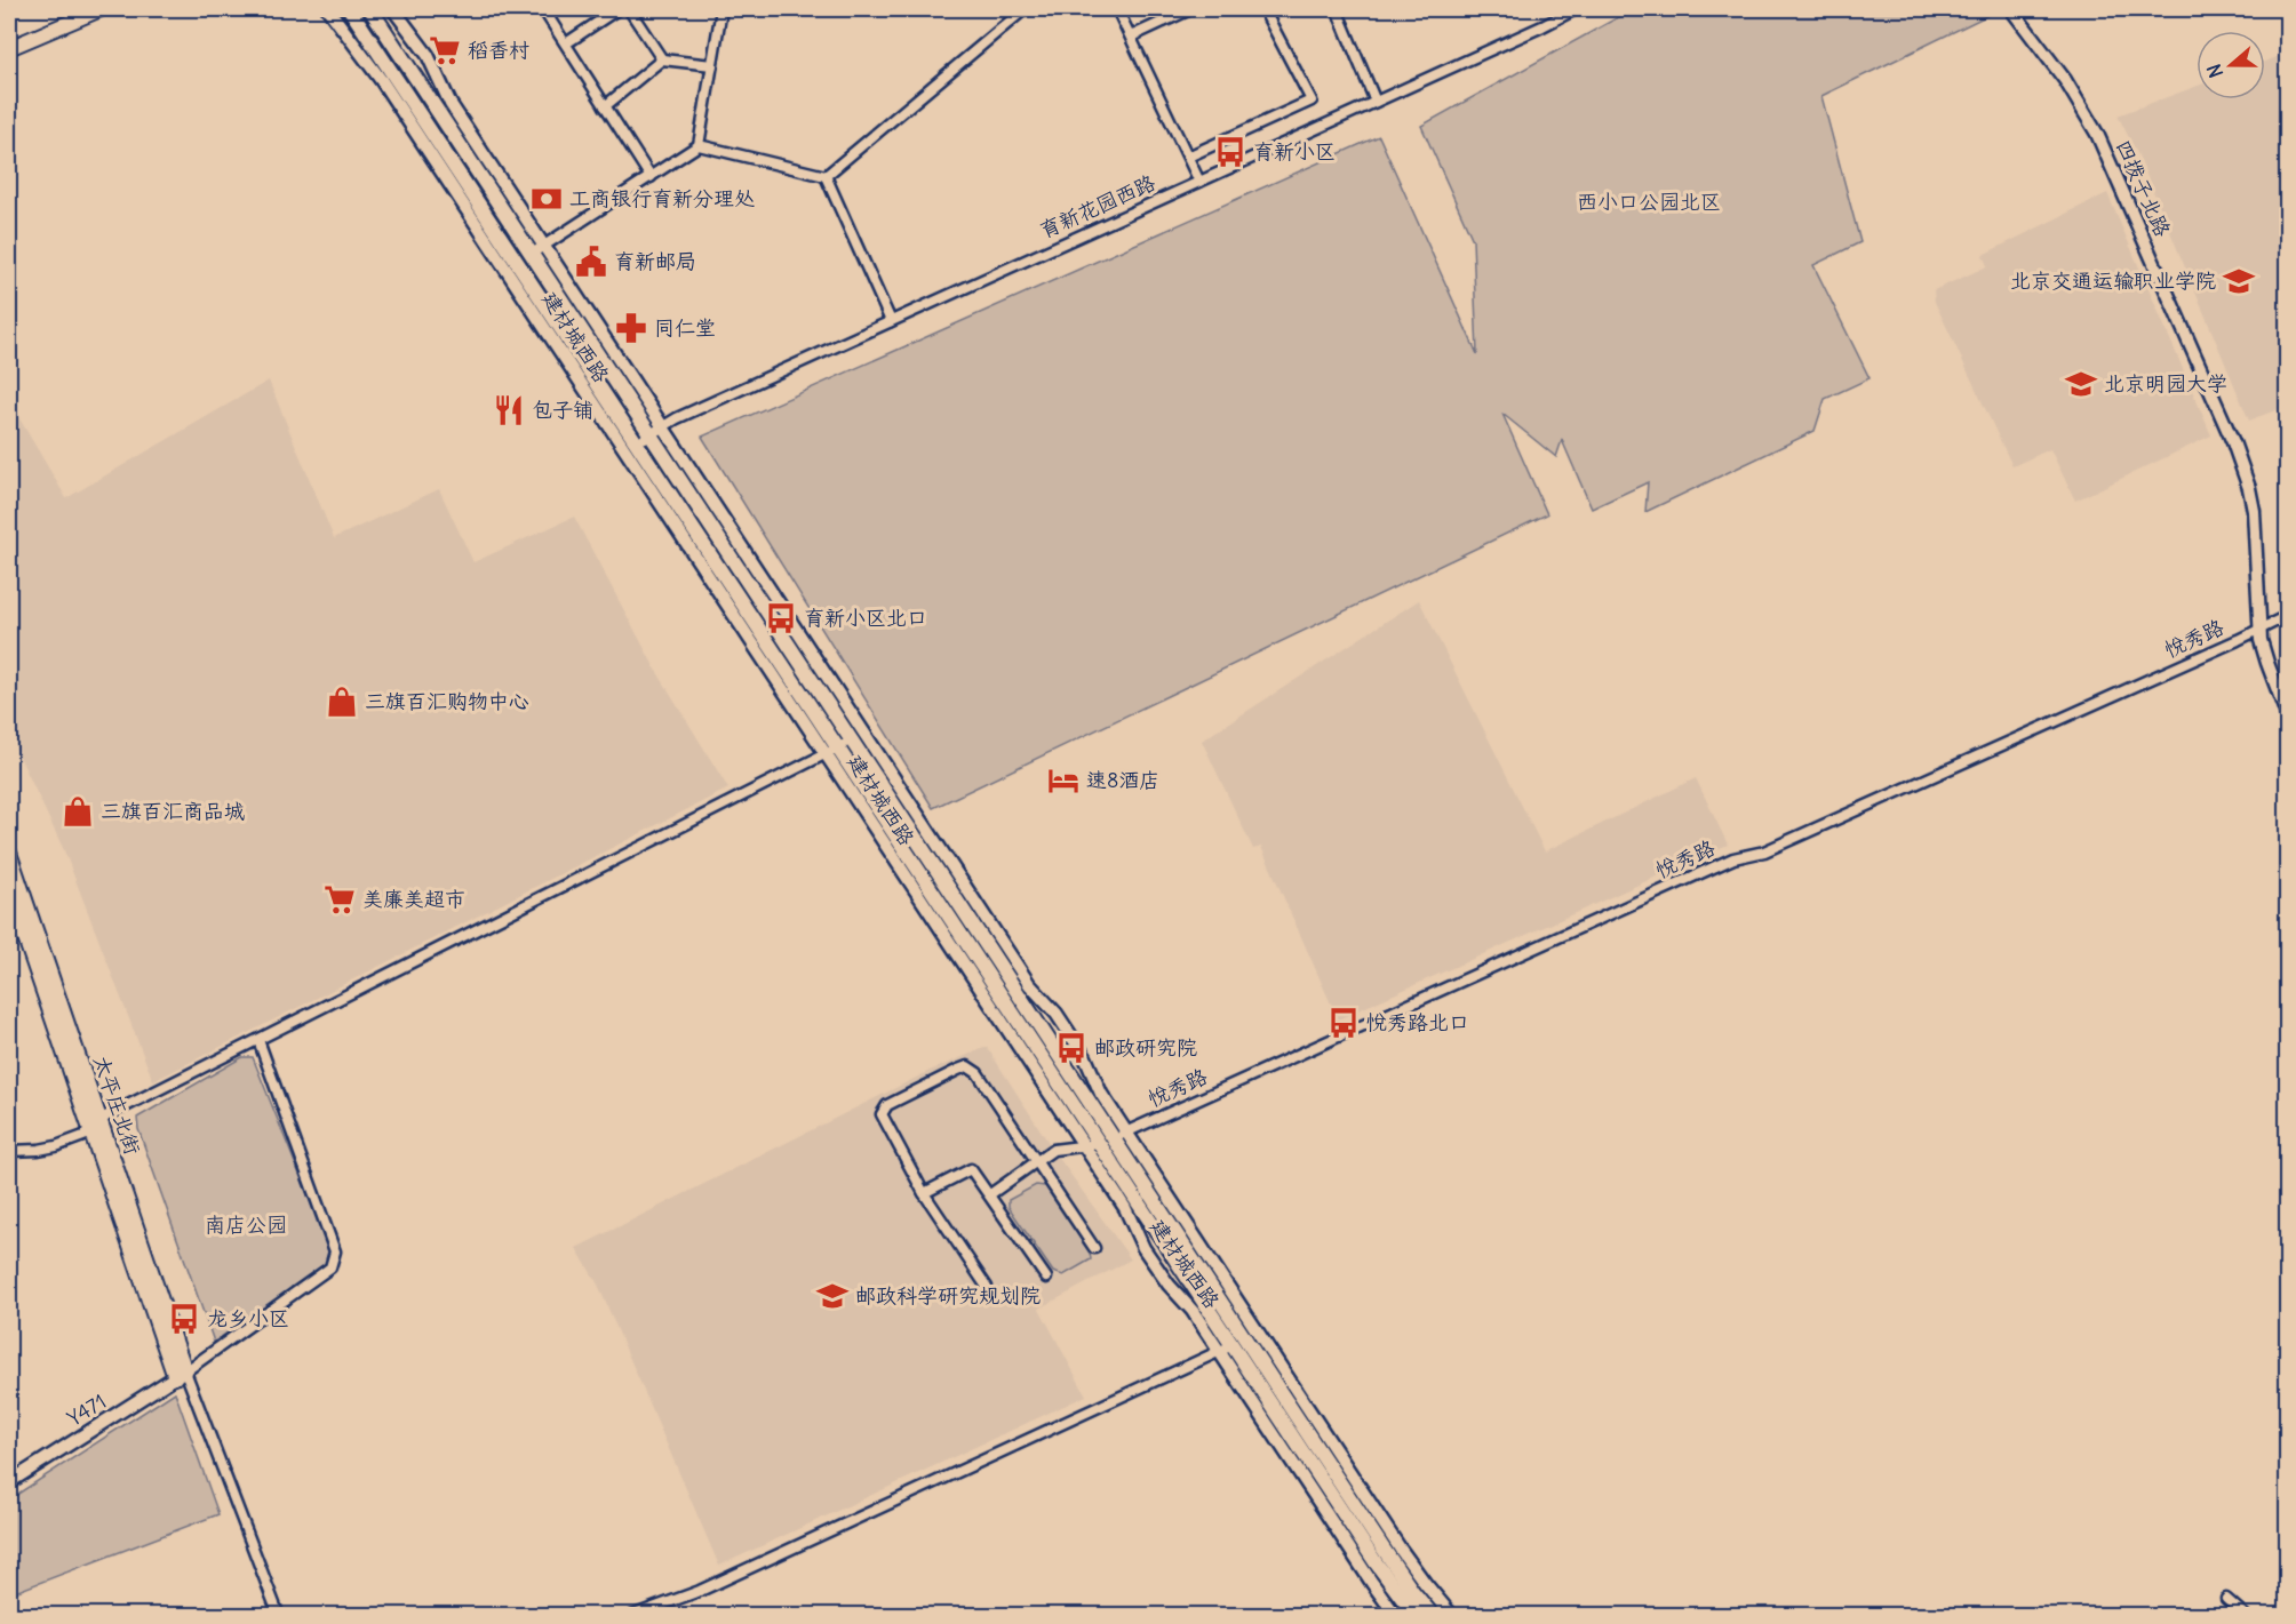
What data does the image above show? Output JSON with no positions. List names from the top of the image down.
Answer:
{
  "streets": {
    "main road": ["建材城西路", "太平庄北街"],
    "street": [
      "四拨子北路",
      "育新花园西路",
      "悦秀路",
      "Y471"
    ]
  },
  "crossings": [
    ["四拨子北路", "悦秀路"],
    ["育新花园西路", "建材城西路"],
    ["建材城西路", "悦秀路"],
    ["太平庄北街", "Y471"]
  ],
  "parks": ["西小口公园北区", "南店公园"],
  "places": {
    "supermarket": ["稻香村", "美廉美超市"],
    "bus stop": [
      "育新小区",
      "育新小区北口",
      "悦秀路北口",
      "邮政研究院",
      "龙乡小区"
    ],
    "bank": ["工商银行育新分理处"],
    "public building": ["育新邮局"],
    "school or university": ["北京交通运输职业学院", "北京明园大学", "邮政科学研究规划院"],
    "pharmacy": ["同仁堂"],
    "restaurant": ["包子铺"],
    "shop": ["三旗百汇购物中心", "三旗百汇商品城"],
    "hotel": ["速8酒店"]
  },
  "north": "left"
}
